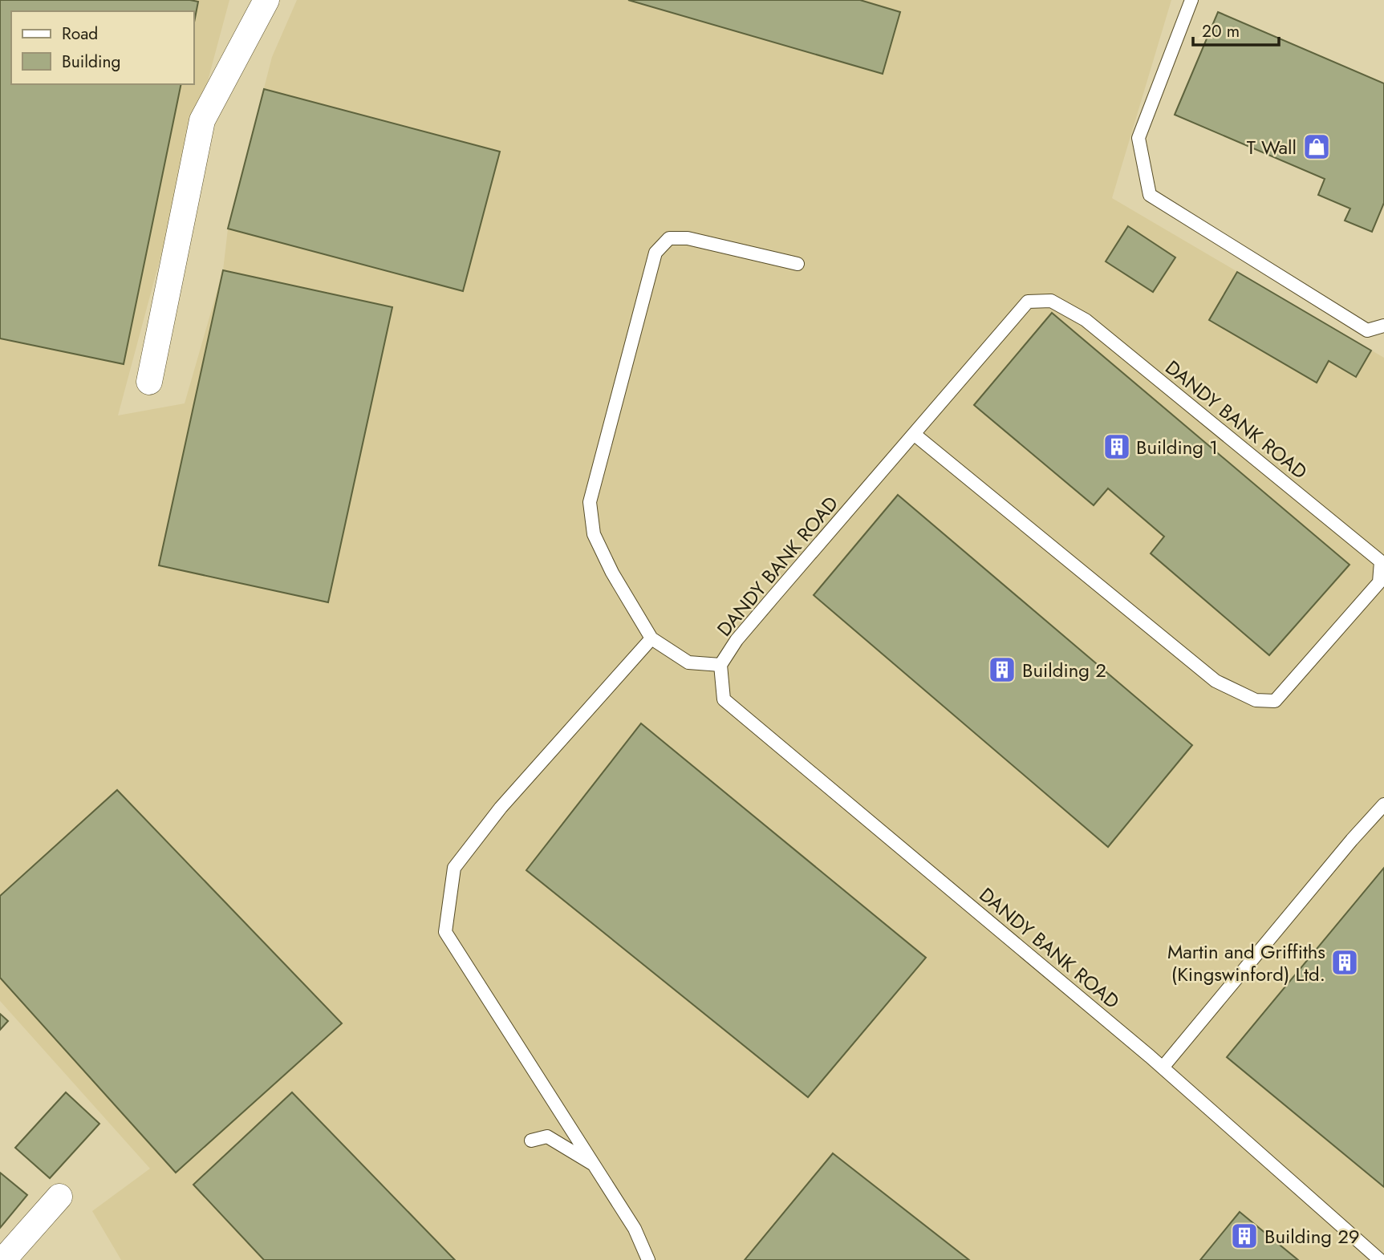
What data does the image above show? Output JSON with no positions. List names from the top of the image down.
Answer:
{
  "streets": {
    "lane": ["DANDY BANK ROAD"]
  },
  "places": {
    "shop": ["T Wall"],
    "building": [
      "Building 1",
      "Building 2",
      "Martin and Griffiths (Kingswinford) Ltd.",
      "Building 29"
    ]
  },
  "legend": ["Road", "Building"],
  "scale_bar": "20 m"
}
